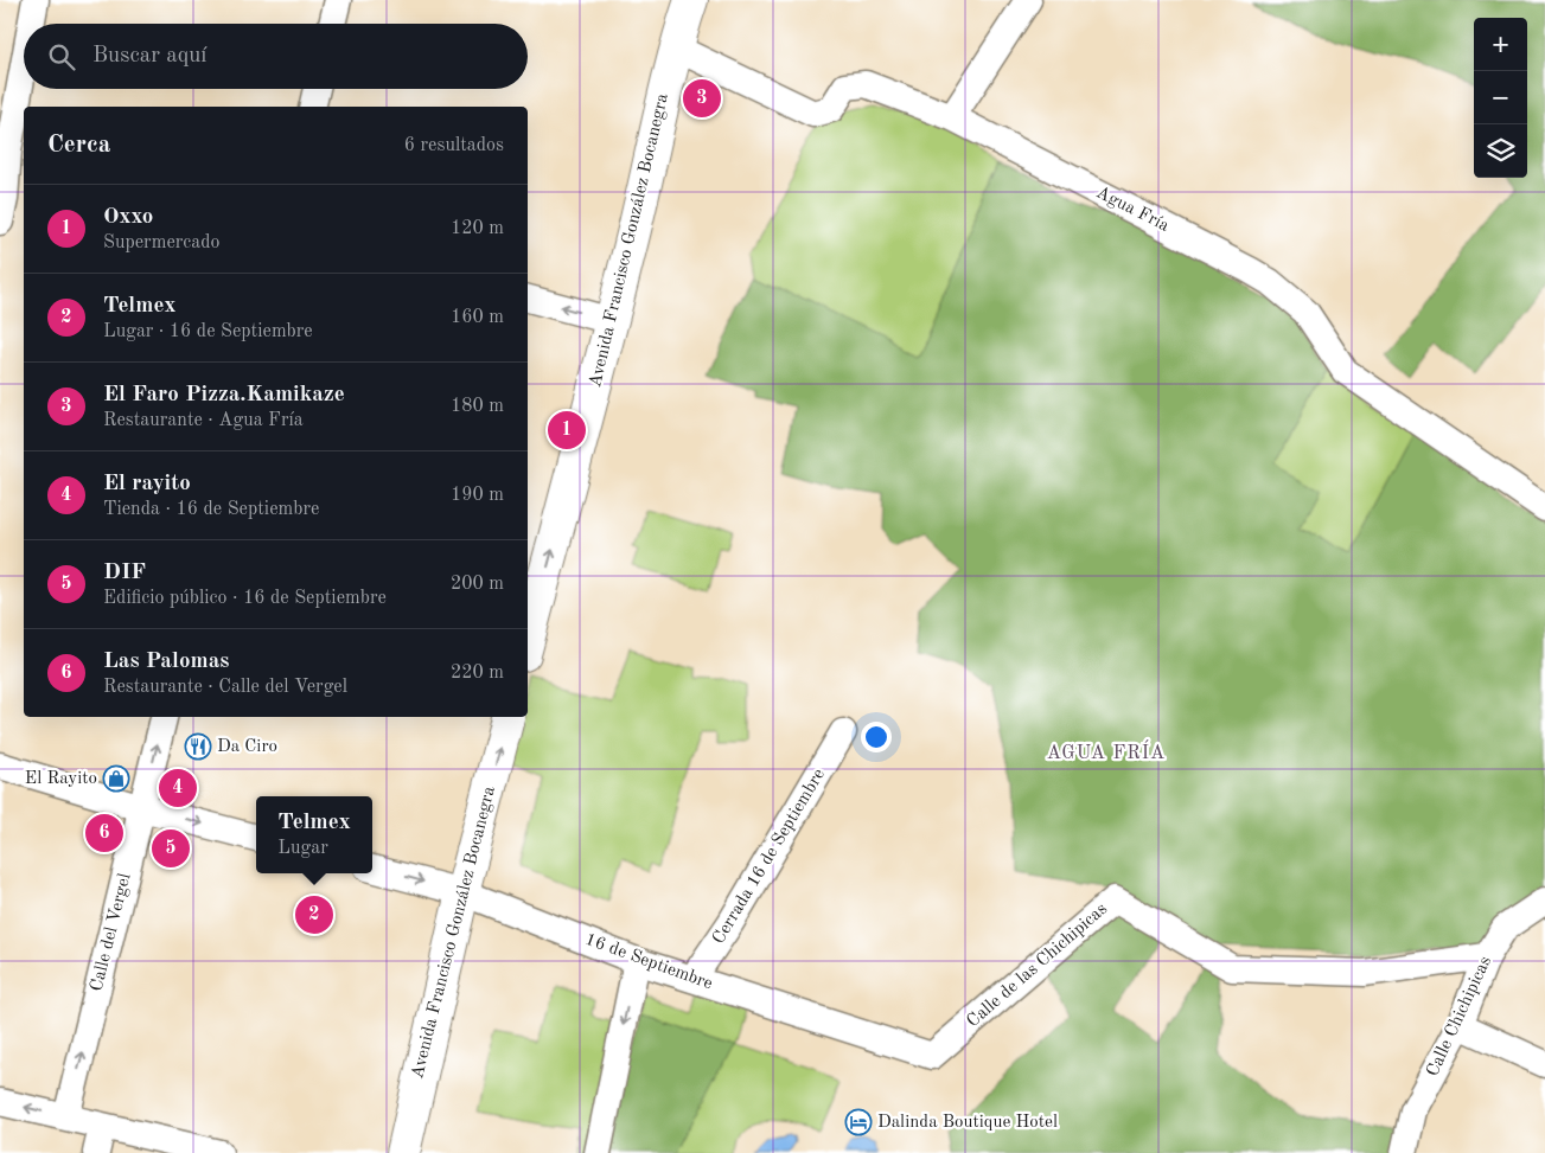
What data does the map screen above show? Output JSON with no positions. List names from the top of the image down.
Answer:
{
  "streets": {
    "street": [
      "Agua Fría",
      "Avenida Francisco González Bocanegra",
      "Cerrada 16 de Septiembre",
      "Calle del Vergel",
      "16 de Septiembre",
      "Calle de las Chichipicas",
      "Calle Chichipicas"
    ]
  },
  "crossings": [
    ["Agua Fría", "Avenida Francisco González Bocanegra"],
    ["Avenida Francisco González Bocanegra", "16 de Septiembre"],
    ["Cerrada 16 de Septiembre", "16 de Septiembre"],
    ["16 de Septiembre", "Calle de las Chichipicas"],
    ["Calle de las Chichipicas", "Calle Chichipicas"]
  ],
  "one_way": ["Avenida Francisco González Bocanegra", "Calle del Vergel"],
  "districts": ["AGUA FRÍA"],
  "places": {
    "restaurant": ["Da Ciro"],
    "shop": ["El Rayito"],
    "hotel": ["Dalinda Boutique Hotel"]
  },
  "page": {
    "map_buttons": ["+", "−"],
    "search": "Buscar aquí",
    "pins": [
      "3",
      "1",
      "4",
      "6",
      "5",
      "2"
    ],
    "heading": ["Cerca", "6 resultados"],
    "list": [
      {
        "mark": "1",
        "name": "Oxxo",
        "note": "Supermercado",
        "value": "120 m"
      },
      {
        "mark": "2",
        "name": "Telmex",
        "note": "Lugar · 16 de Septiembre",
        "value": "160 m"
      },
      {
        "mark": "3",
        "name": "El Faro Pizza.Kamikaze",
        "note": "Restaurante · Agua Fría",
        "value": "180 m"
      },
      {
        "mark": "4",
        "name": "El rayito",
        "note": "Tienda · 16 de Septiembre",
        "value": "190 m"
      },
      {
        "mark": "5",
        "name": "DIF",
        "note": "Edificio público · 16 de Septiembre",
        "value": "200 m"
      },
      {
        "mark": "6",
        "name": "Las Palomas",
        "note": "Restaurante · Calle del Vergel",
        "value": "220 m"
      }
    ],
    "popup": ["Telmex", "Lugar"]
  }
}
